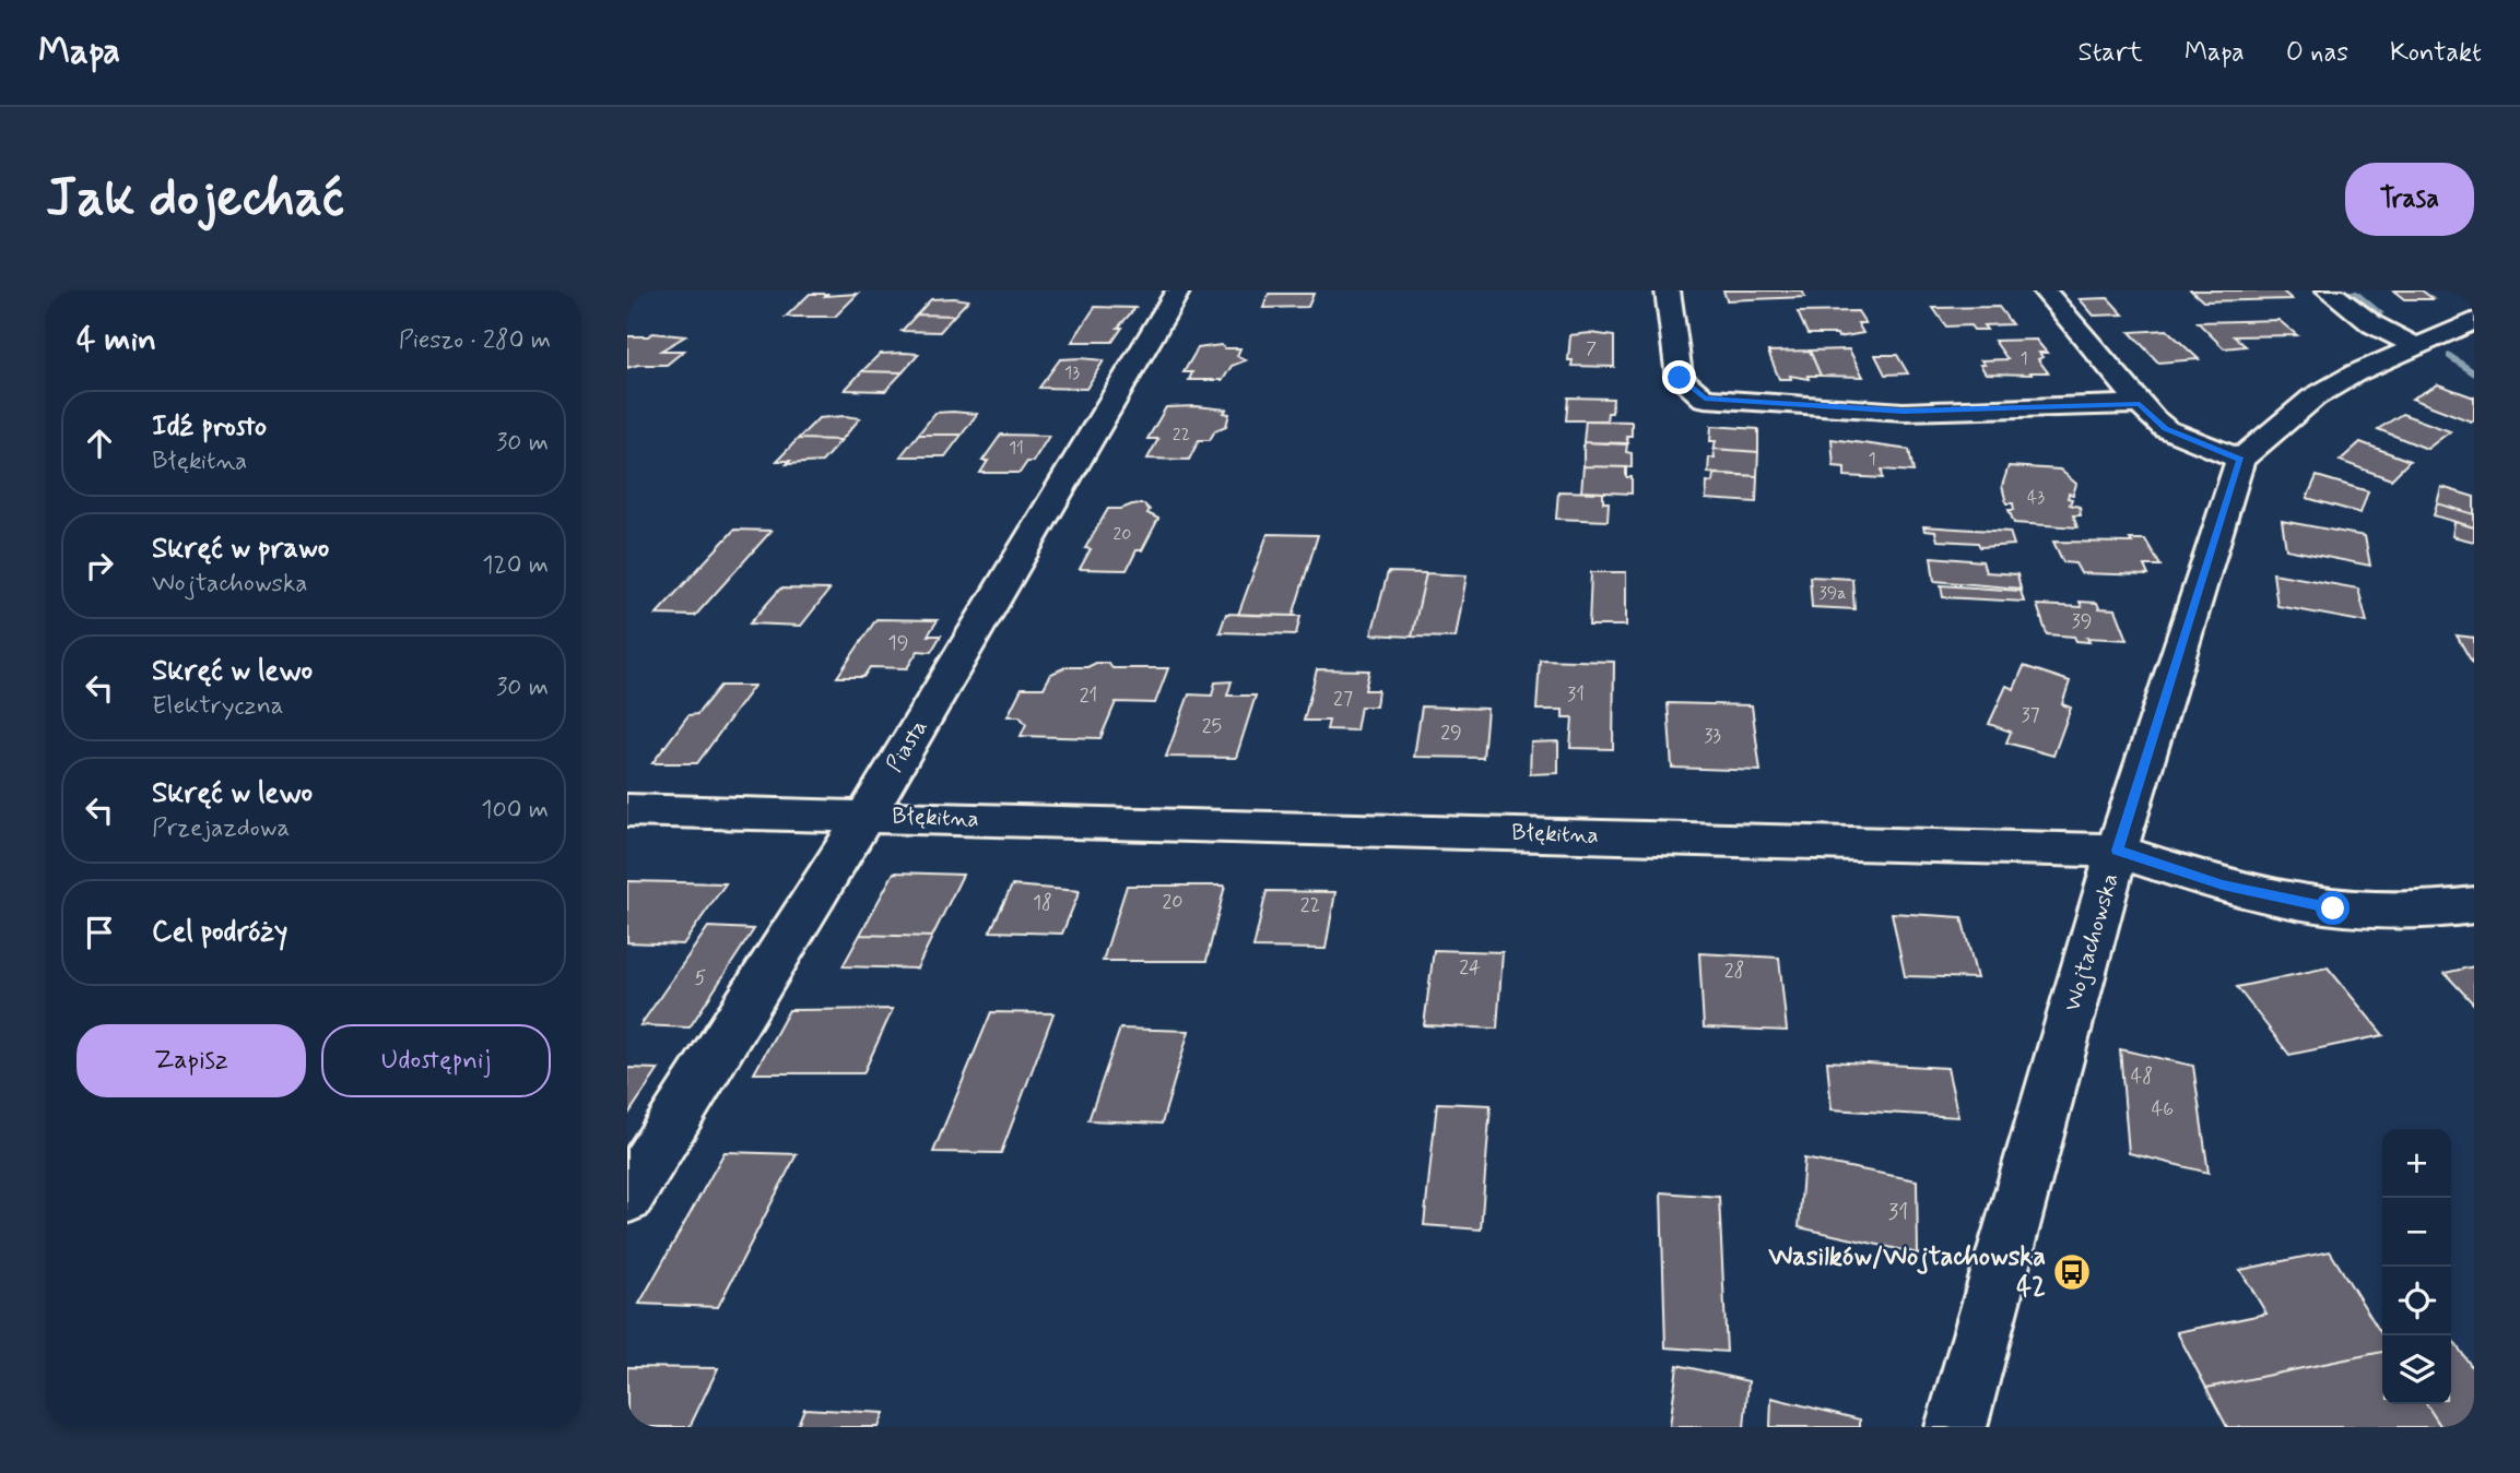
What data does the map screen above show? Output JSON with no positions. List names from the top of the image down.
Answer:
{
  "streets": {
    "street": ["Piasta", "Błękitna", "Wojtachowska"]
  },
  "crossings": [
    ["Piasta", "Błękitna"],
    ["Błękitna", "Wojtachowska"]
  ],
  "places": {
    "bus stop": ["Wasilków/Wojtachowska 42"]
  },
  "house_numbers": [
    "7",
    "1",
    "13",
    "22",
    "11",
    "1",
    "43",
    "20",
    "39a",
    "39",
    "19",
    "31",
    "21",
    "27",
    "37",
    "25",
    "29",
    "33",
    "20",
    "18",
    "22",
    "24",
    "28",
    "5",
    "48",
    "46",
    "31"
  ],
  "page": {
    "header": "Mapa",
    "nav": [
      "Start",
      "Mapa",
      "O nas",
      "Kontakt"
    ],
    "buttons": [
      "Trasa",
      ["Zapisz", "Udostępnij"]
    ],
    "title": "Jak dojechać",
    "heading": ["4 min", "Pieszo · 280 m"],
    "list": [
      ["Idź prosto", "Błękitna", "30 m"],
      ["Skręć w prawo", "Wojtachowska", "120 m"],
      ["Skręć w lewo", "Elektryczna", "30 m"],
      ["Skręć w lewo", "Przejazdowa", "100 m"],
      "Cel podróży"
    ],
    "map_buttons": ["+", "−"]
  }
}
